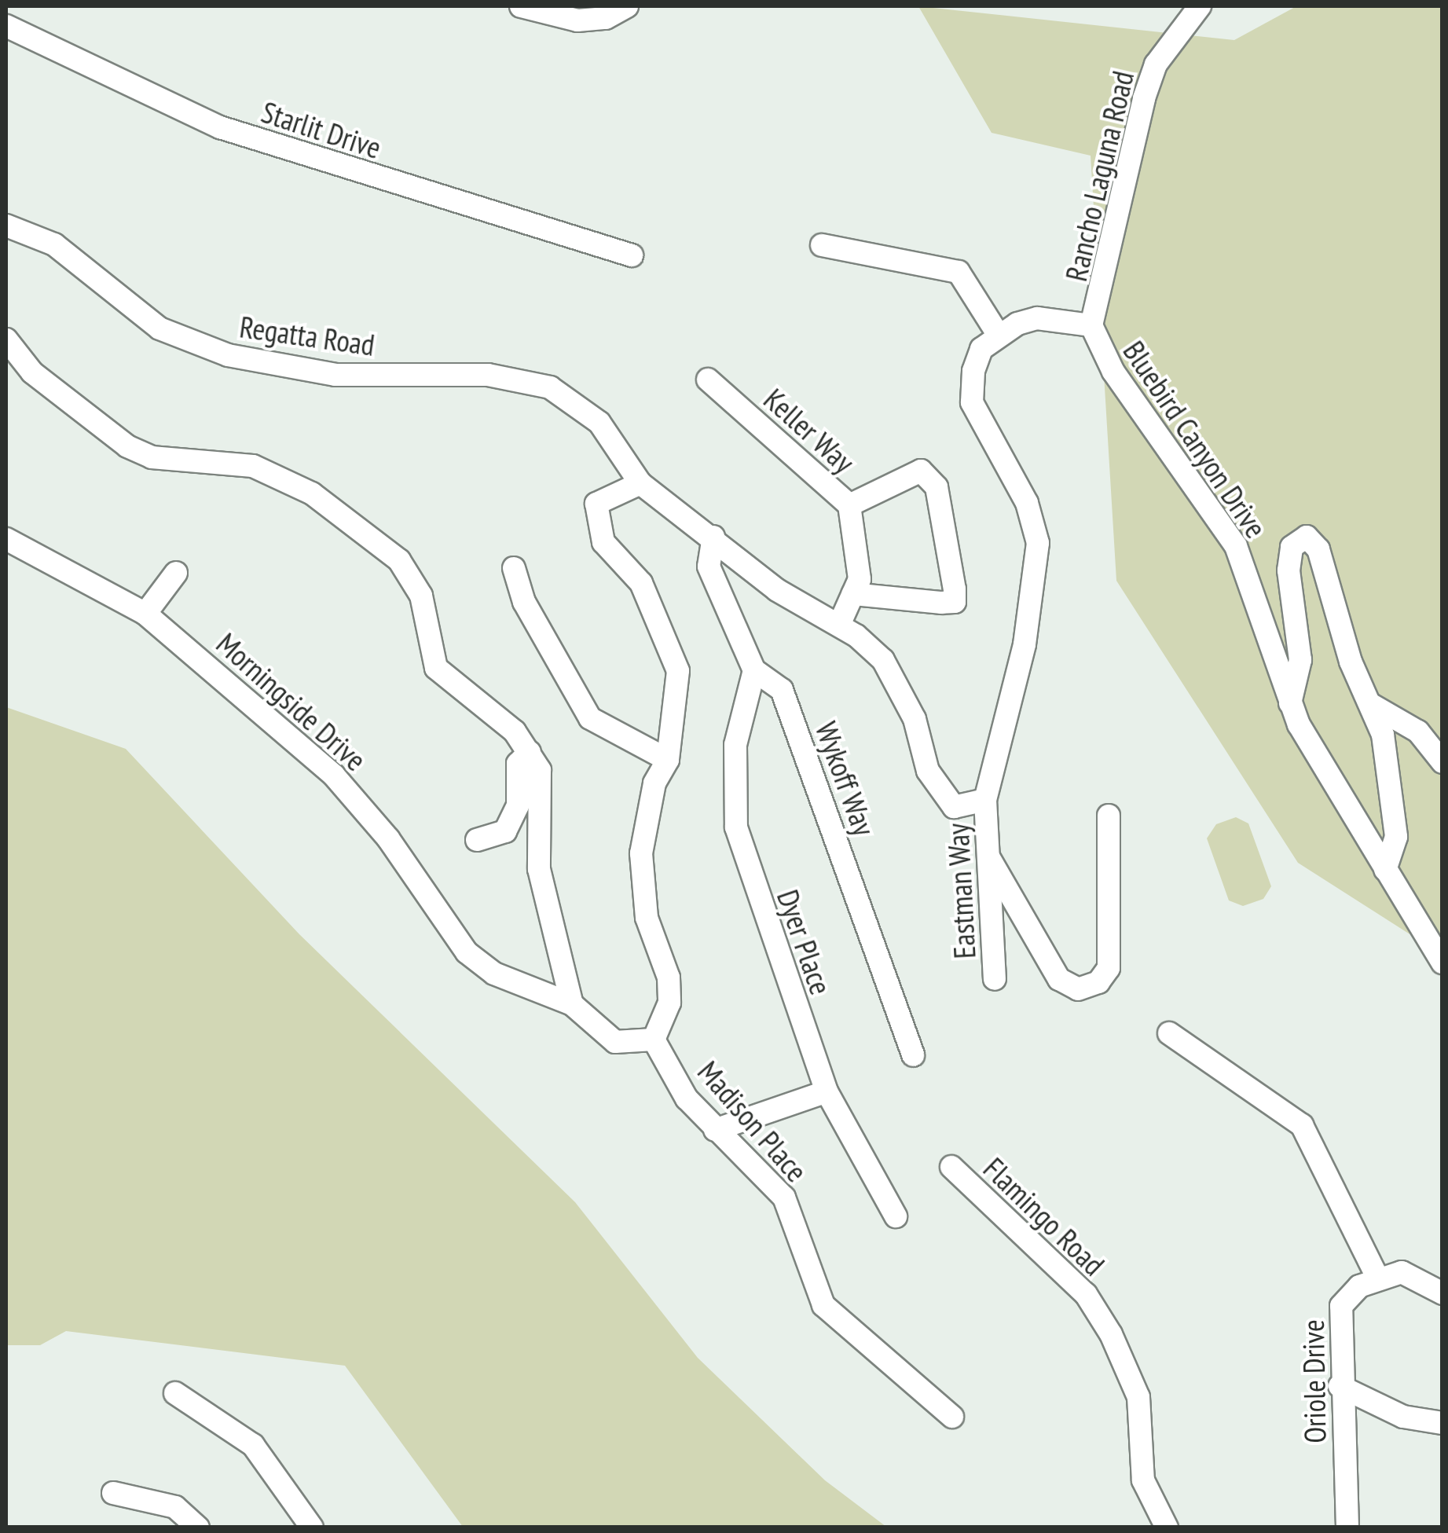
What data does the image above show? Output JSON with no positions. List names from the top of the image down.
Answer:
{
  "streets": {
    "street": [
      "Starlit Drive",
      "Rancho Laguna Road",
      "Regatta Road",
      "Keller Way",
      "Bluebird Canyon Drive",
      "Morningside Drive",
      "Wykoff Way",
      "Eastman Way",
      "Dyer Place",
      "Madison Place",
      "Flamingo Road",
      "Oriole Drive"
    ]
  },
  "crossings": [
    ["Rancho Laguna Road", "Bluebird Canyon Drive"],
    ["Wykoff Way", "Dyer Place"]
  ]
}
